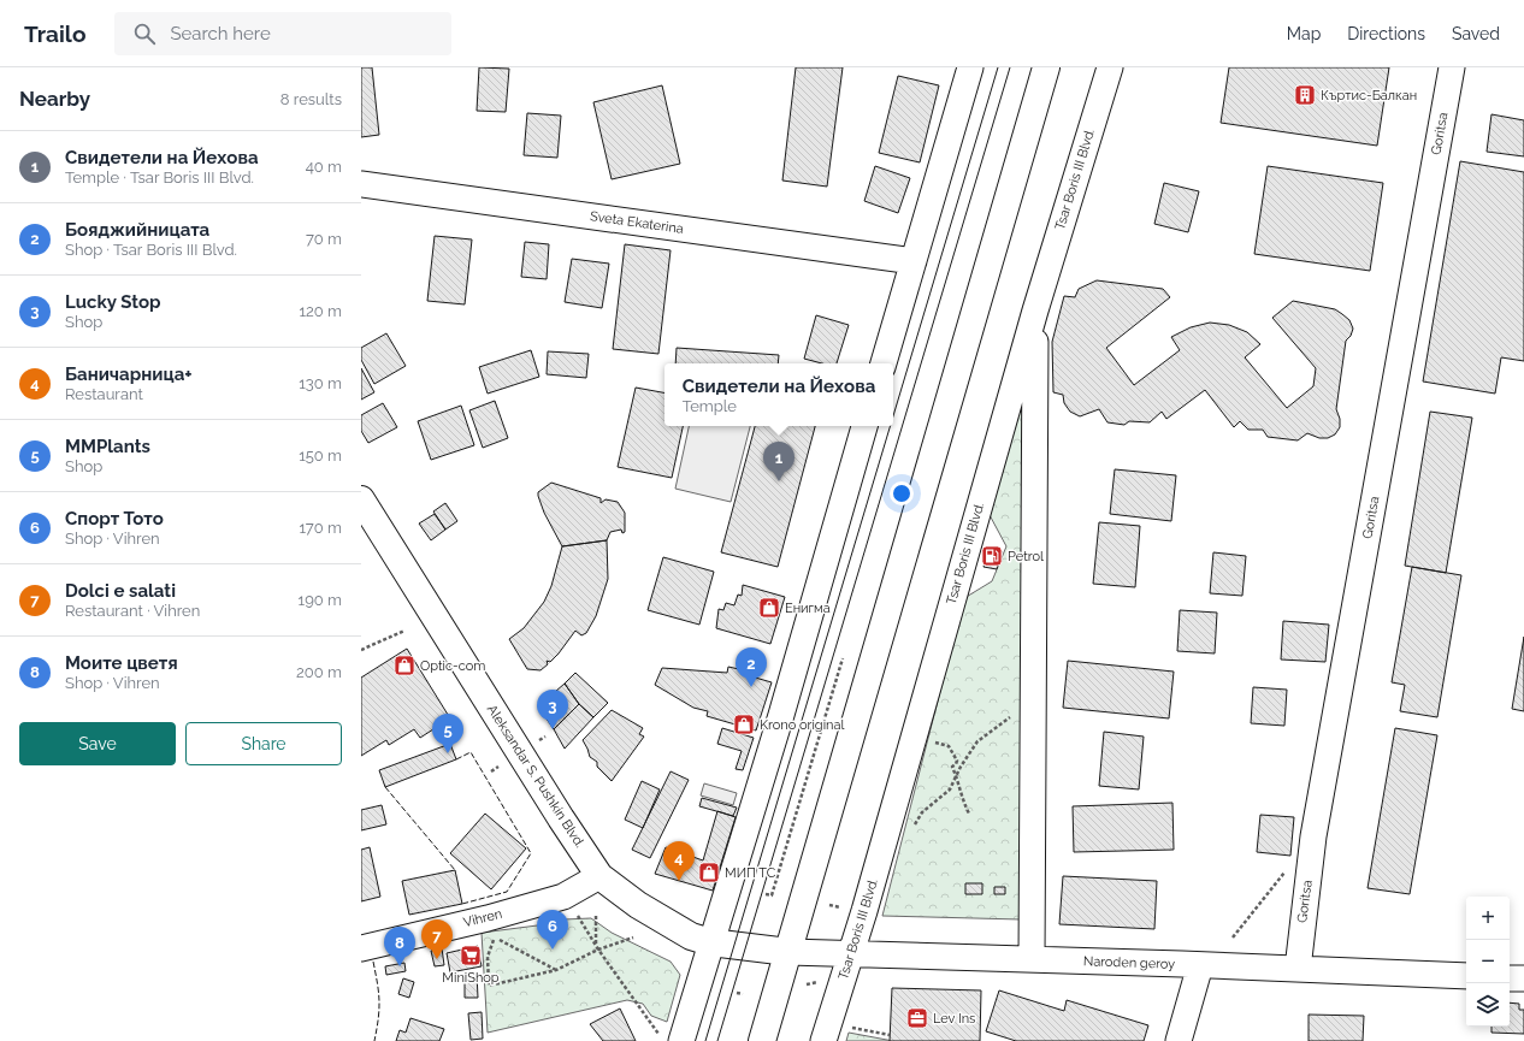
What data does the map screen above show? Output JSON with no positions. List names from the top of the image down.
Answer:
{
  "streets": {
    "main road": ["Aleksandar S. Pushkin Blvd."],
    "street": [
      "Goritsa",
      "Tsar Boris III Blvd.",
      "Sveta Ekaterina",
      "Vihren",
      "Naroden geroy"
    ]
  },
  "crossings": [
    ["Goritsa", "Naroden geroy"],
    ["Tsar Boris III Blvd.", "Naroden geroy"],
    ["Aleksandar S. Pushkin Blvd.", "Vihren"],
    ["Aleksandar S. Pushkin Blvd.", "Naroden geroy"]
  ],
  "places": {
    "building": ["Къртис-Балкан"],
    "fuel station": ["Petrol"],
    "shop": [
      "Енигма",
      "Optic-com",
      "Krono original",
      "МИП ТС"
    ],
    "supermarket": ["MiniShop"],
    "office": ["Lev Ins"]
  },
  "page": {
    "header": "Trailo",
    "search": "Search here",
    "nav": ["Map", "Directions", "Saved"],
    "heading": ["Nearby", "8 results"],
    "list": [
      {
        "mark": "1",
        "name": "Свидетели на Йехова",
        "note": "Temple · Tsar Boris III Blvd.",
        "value": "40 m"
      },
      {
        "mark": "2",
        "name": "Бояджийницата",
        "note": "Shop · Tsar Boris III Blvd.",
        "value": "70 m"
      },
      {
        "mark": "3",
        "name": "Lucky Stop",
        "note": "Shop",
        "value": "120 m"
      },
      {
        "mark": "4",
        "name": "Баничарница+",
        "note": "Restaurant",
        "value": "130 m"
      },
      {
        "mark": "5",
        "name": "MMPlants",
        "note": "Shop",
        "value": "150 m"
      },
      {
        "mark": "6",
        "name": "Спорт Тото",
        "note": "Shop · Vihren",
        "value": "170 m"
      },
      {
        "mark": "7",
        "name": "Dolci e salati",
        "note": "Restaurant · Vihren",
        "value": "190 m"
      },
      {
        "mark": "8",
        "name": "Моите цветя",
        "note": "Shop · Vihren",
        "value": "200 m"
      }
    ],
    "popup": ["Свидетели на Йехова", "Temple"],
    "pins": [
      "1",
      "2",
      "3",
      "5",
      "4",
      "6",
      "7",
      "8"
    ],
    "buttons": ["Save", "Share"],
    "map_buttons": ["+", "−"]
  }
}
